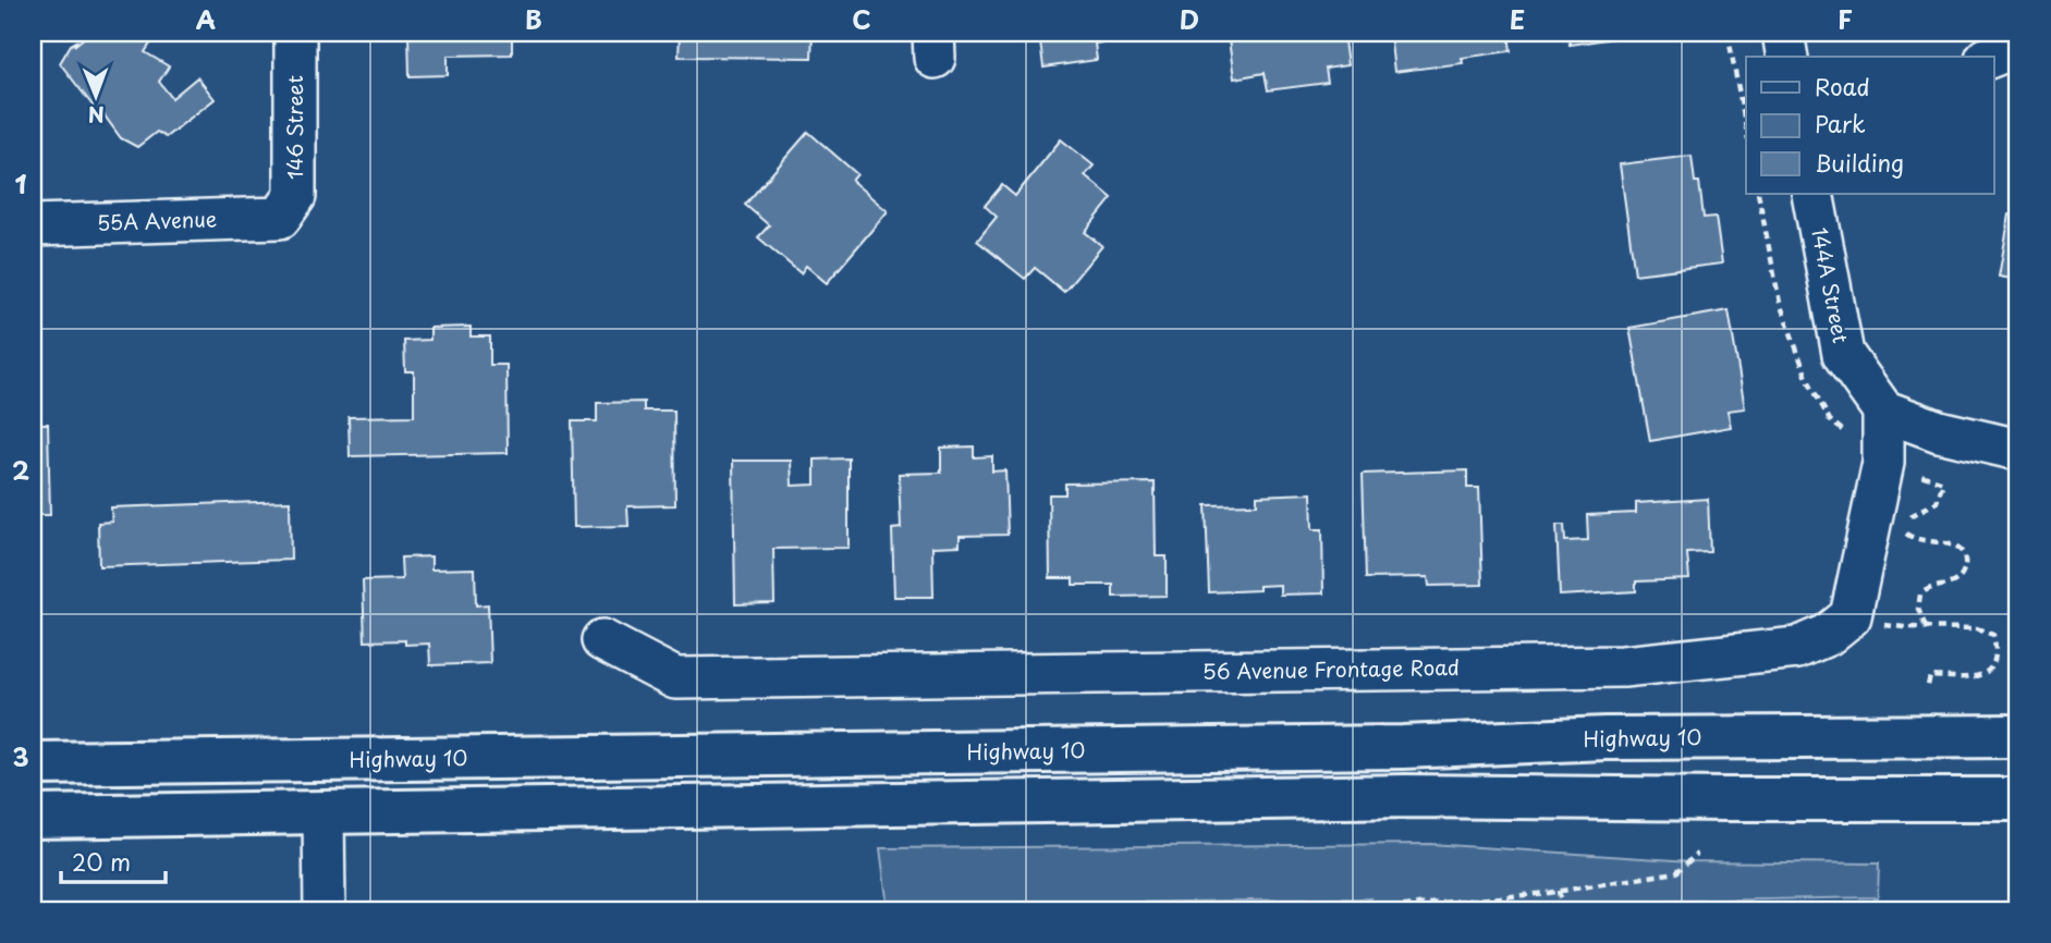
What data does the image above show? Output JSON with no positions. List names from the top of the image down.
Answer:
{
  "streets": {
    "highway": ["Highway 10"],
    "street": [
      "146 Street",
      "55A Avenue",
      "144A Street",
      "56 Avenue Frontage Road"
    ]
  },
  "crossings": [
    ["146 Street", "55A Avenue"],
    ["144A Street", "56 Avenue Frontage Road"]
  ],
  "legend": ["Road", "Park", "Building"],
  "scale_bar": "20 m",
  "north": "bottom",
  "grid": {
    "columns": [
      "A",
      "B",
      "C",
      "D",
      "E",
      "F"
    ],
    "rows": ["1", "2", "3"]
  }
}
